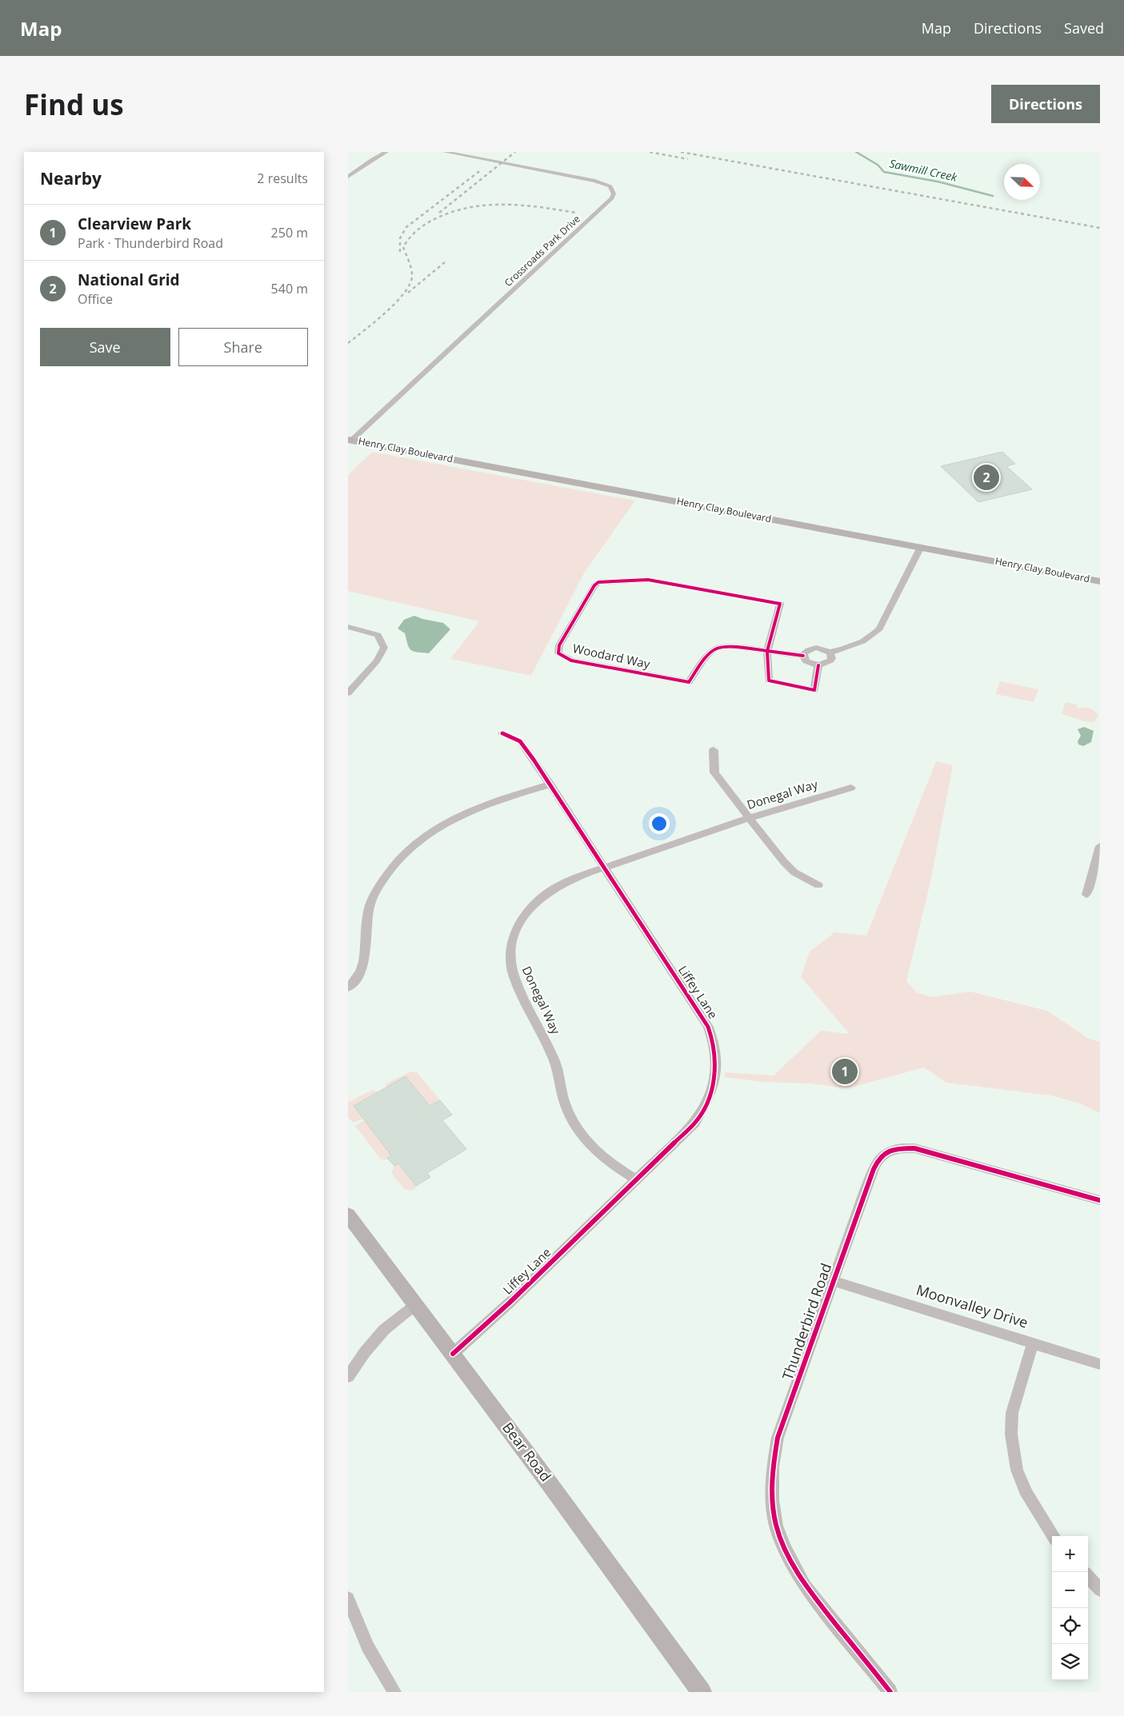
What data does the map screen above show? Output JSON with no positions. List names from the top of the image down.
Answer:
{
  "streets": {
    "main road": ["Henry Clay Boulevard", "Bear Road"],
    "street": [
      "Crossroads Park Drive",
      "Woodard Way",
      "Donegal Way",
      "Liffey Lane",
      "Moonvalley Drive",
      "Thunderbird Road"
    ]
  },
  "crossings": [
    ["Crossroads Park Drive", "Henry Clay Boulevard"],
    ["Henry Clay Boulevard", "Woodard Way"],
    ["Donegal Way", "Liffey Lane"],
    ["Liffey Lane", "Bear Road"],
    ["Moonvalley Drive", "Thunderbird Road"]
  ],
  "water": ["Sawmill Creek"],
  "north": "bottom right",
  "page": {
    "header": "Map",
    "nav": ["Map", "Directions", "Saved"],
    "buttons": [
      "Directions",
      ["Save", "Share"]
    ],
    "title": "Find us",
    "heading": ["Nearby", "2 results"],
    "list": [
      {
        "mark": "1",
        "name": "Clearview Park",
        "note": "Park · Thunderbird Road",
        "value": "250 m"
      },
      {
        "mark": "2",
        "name": "National Grid",
        "note": "Office",
        "value": "540 m"
      }
    ],
    "pins": ["2", "1"],
    "map_buttons": ["+", "−"]
  }
}
